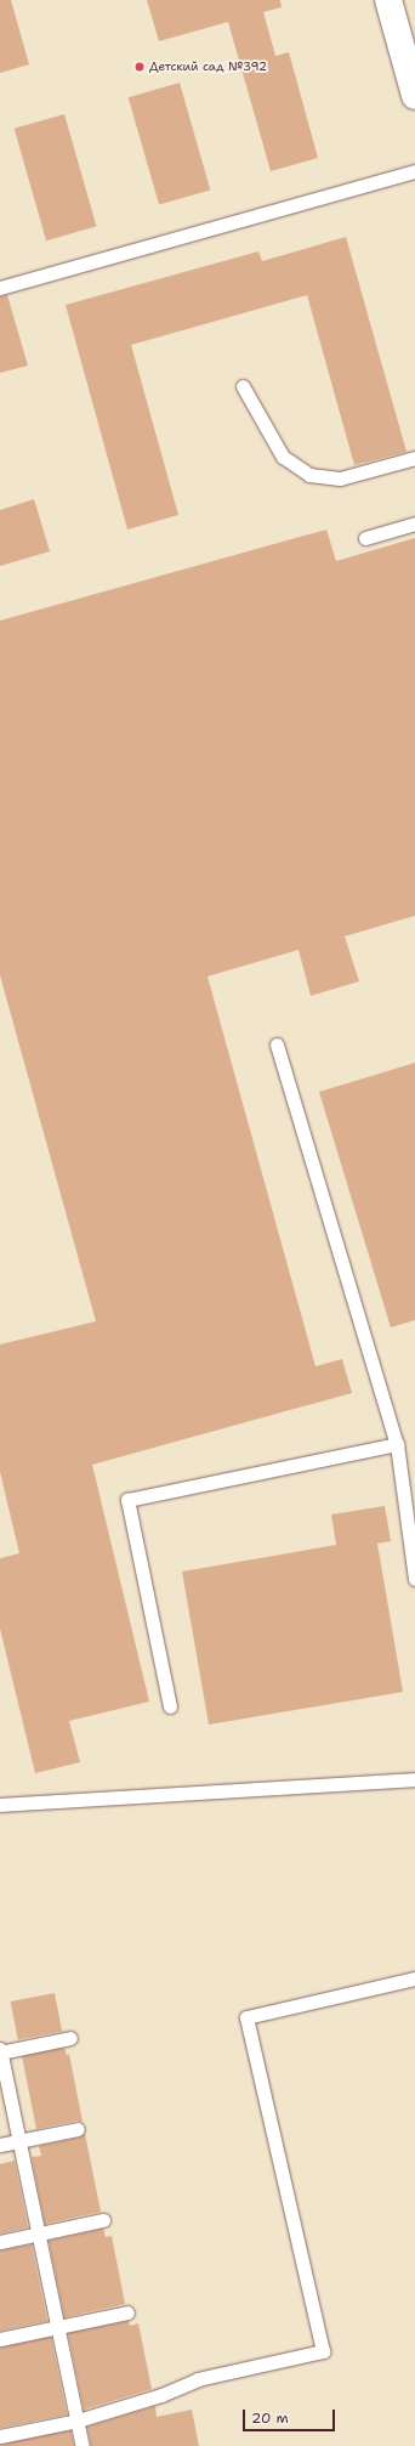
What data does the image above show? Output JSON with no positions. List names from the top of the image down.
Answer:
{
  "places": ["Детский сад №392"],
  "scale_bar": "20 m"
}
